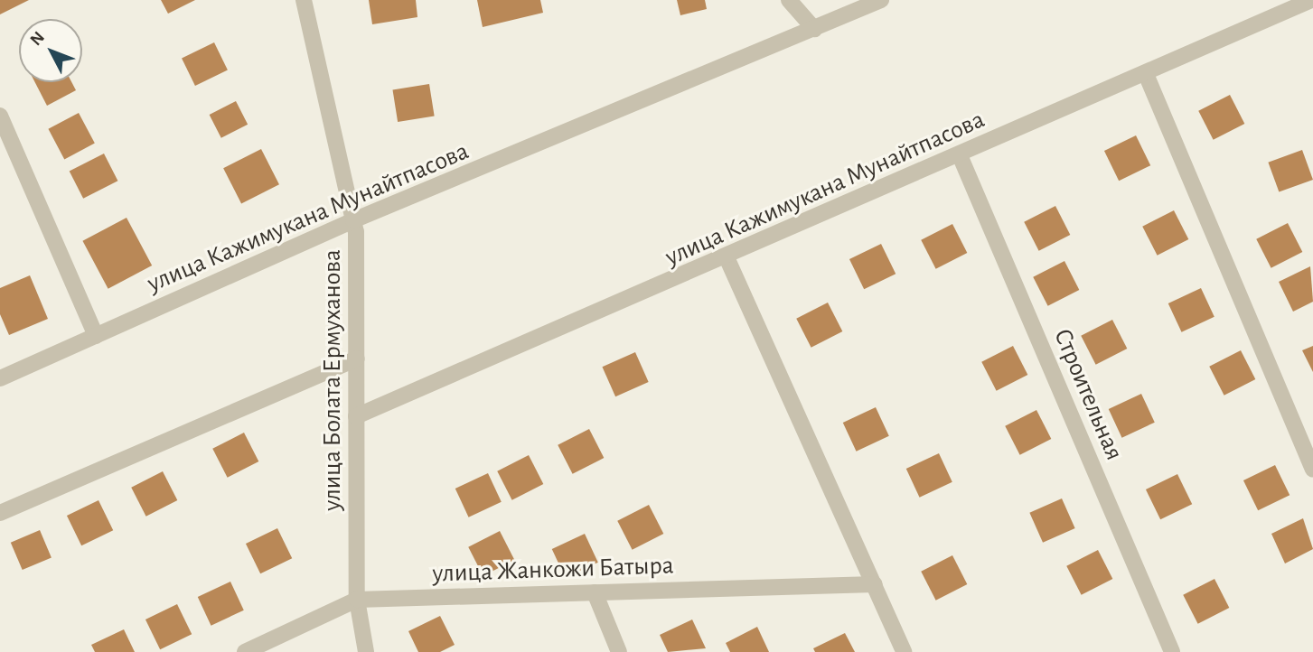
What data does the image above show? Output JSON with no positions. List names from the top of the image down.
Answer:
{
  "streets": {
    "street": [
      "улица Кажимукана Мунайтпасова",
      "улица Болата Ермуханова",
      "Строительная",
      "улица Жанкожи Батыра"
    ]
  },
  "crossings": [
    ["улица Кажимукана Мунайтпасова", "улица Болата Ермуханова"],
    ["улица Кажимукана Мунайтпасова", "Строительная"],
    ["улица Болата Ермуханова", "улица Жанкожи Батыра"]
  ],
  "north": "top left"
}
